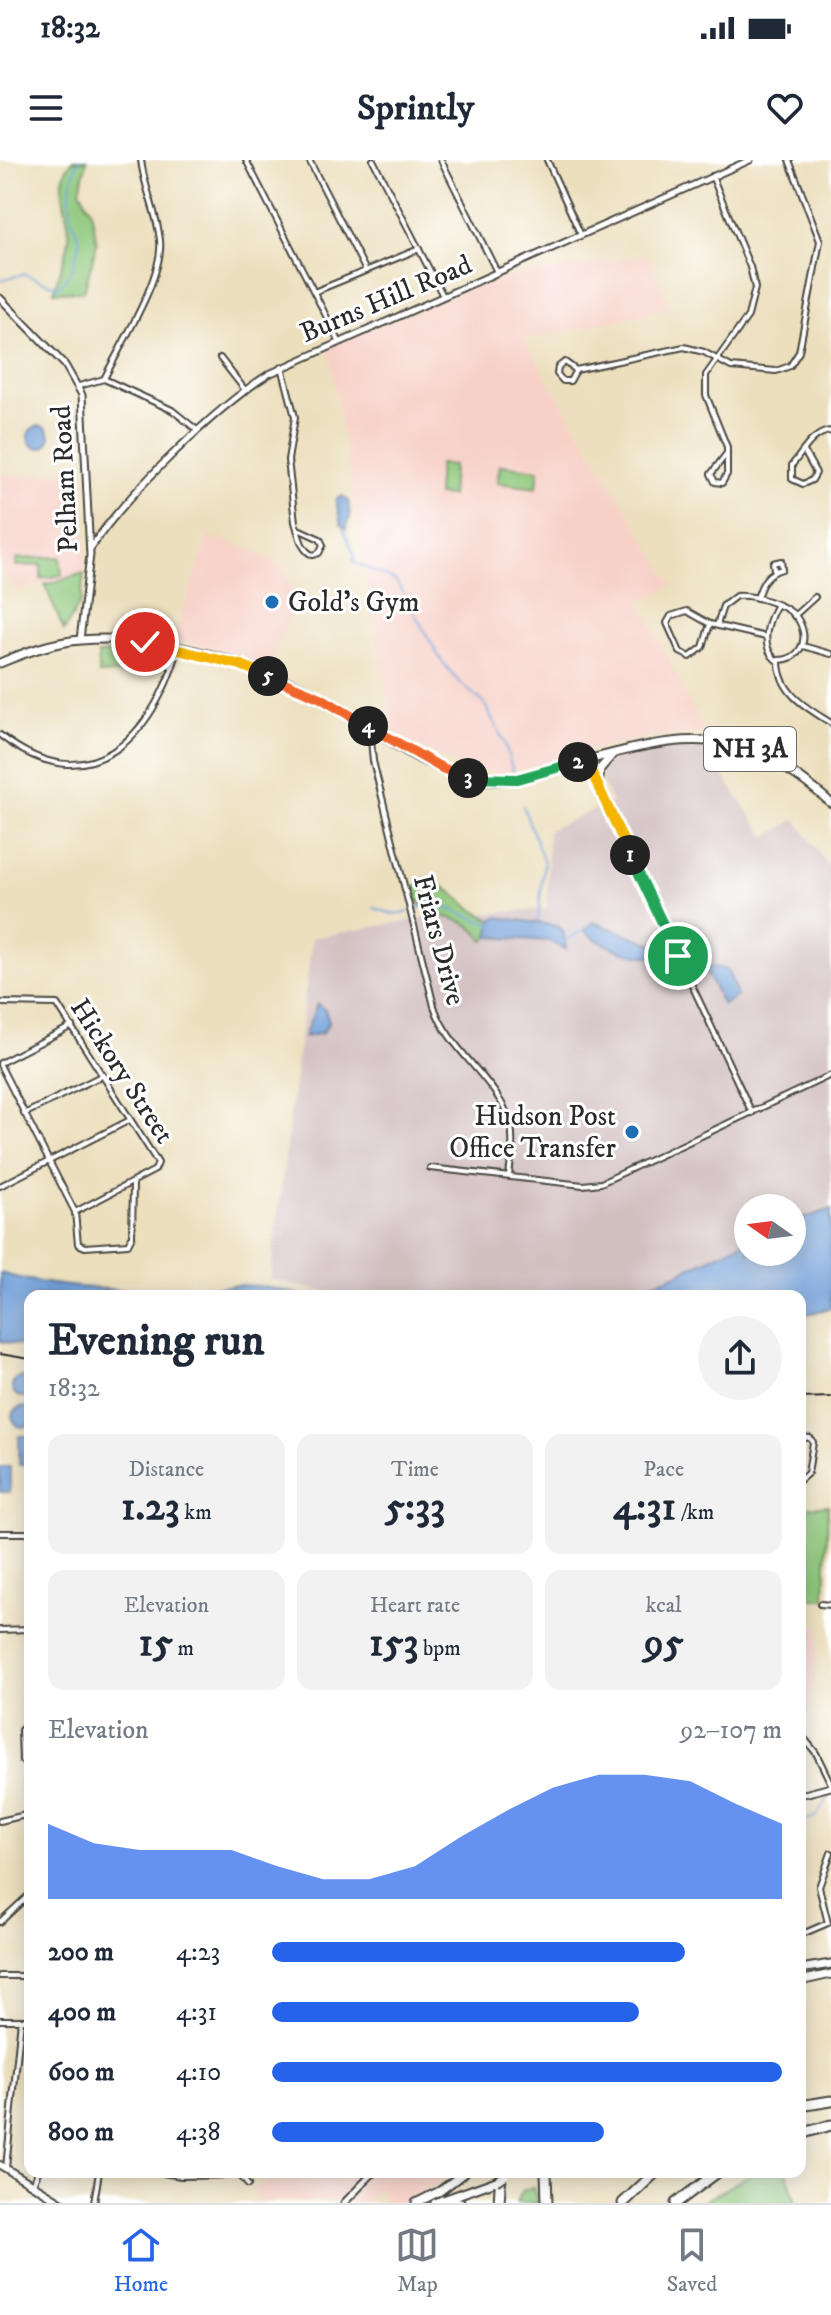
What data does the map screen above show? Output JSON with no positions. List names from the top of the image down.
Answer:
{
  "streets": {
    "main road": ["NH 3A"],
    "street": [
      "Burns Hill Road",
      "Pelham Road",
      "Friars Drive",
      "Hickory Street"
    ]
  },
  "crossings": [
    ["Burns Hill Road", "Pelham Road"],
    ["Pelham Road", "NH 3A"],
    ["NH 3A", "Friars Drive"]
  ],
  "places": ["Gold's Gym", "Hudson Post Office Transfer"],
  "north": "left",
  "page": {
    "status": "18:32",
    "header": "Sprintly",
    "pins": [
      "5",
      "4",
      "2",
      "3",
      "1"
    ],
    "heading": ["Evening run", "18:32"],
    "stats": [
      ["Distance", "1.23 km"],
      ["Time", "5:33"],
      ["Pace", "4:31 /km"],
      ["Elevation", "15 m"],
      ["Heart rate", "153 bpm"],
      ["kcal", "95"]
    ],
    "chart": ["Elevation", "92–107 m"],
    "list": [
      {
        "name": "200 m",
        "note": "4:23"
      },
      {
        "name": "400 m",
        "note": "4:31"
      },
      {
        "name": "600 m",
        "note": "4:10"
      },
      {
        "name": "800 m",
        "note": "4:38"
      }
    ],
    "tabs": ["Home", "Map", "Saved"]
  }
}
